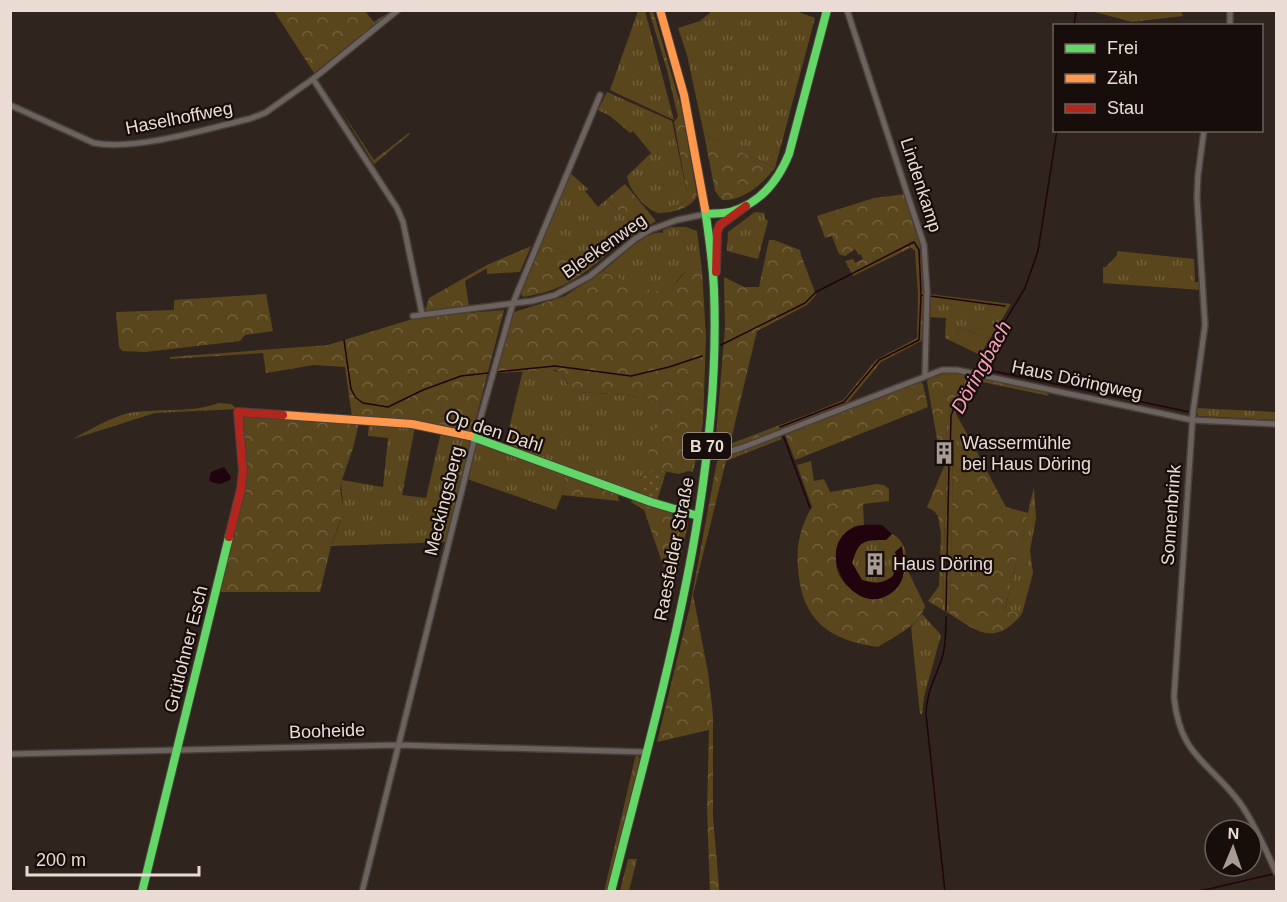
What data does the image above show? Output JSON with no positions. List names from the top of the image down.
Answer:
{
  "streets": {
    "main road": [
      "Op den Dahl",
      "B 70",
      "Raesfelder Straße",
      "Grütlohner Esch"
    ],
    "street": [
      "Haselhoffweg",
      "Lindenkamp",
      "Bleekenweg",
      "Haus Döringweg",
      "Meckingsberg",
      "Sonnenbrink",
      "Booheide"
    ]
  },
  "crossings": [
    ["Lindenkamp", "Haus Döringweg"],
    ["Bleekenweg", "B 70"],
    ["Bleekenweg", "Meckingsberg"],
    ["Bleekenweg", "Raesfelder Straße"],
    ["Haus Döringweg", "Sonnenbrink"],
    ["Haus Döringweg", "Raesfelder Straße"],
    ["Op den Dahl", "Meckingsberg"],
    ["Op den Dahl", "Raesfelder Straße"],
    ["Op den Dahl", "Grütlohner Esch"],
    ["B 70", "Raesfelder Straße"],
    ["Meckingsberg", "Booheide"],
    ["Raesfelder Straße", "Booheide"],
    ["Grütlohner Esch", "Booheide"]
  ],
  "water": ["Döringbach"],
  "places": {
    "building": ["Wassermühle bei Haus Döring", "Haus Döring"]
  },
  "legend": ["Frei", "Zäh", "Stau"],
  "scale_bar": "200 m",
  "north": "top"
}
